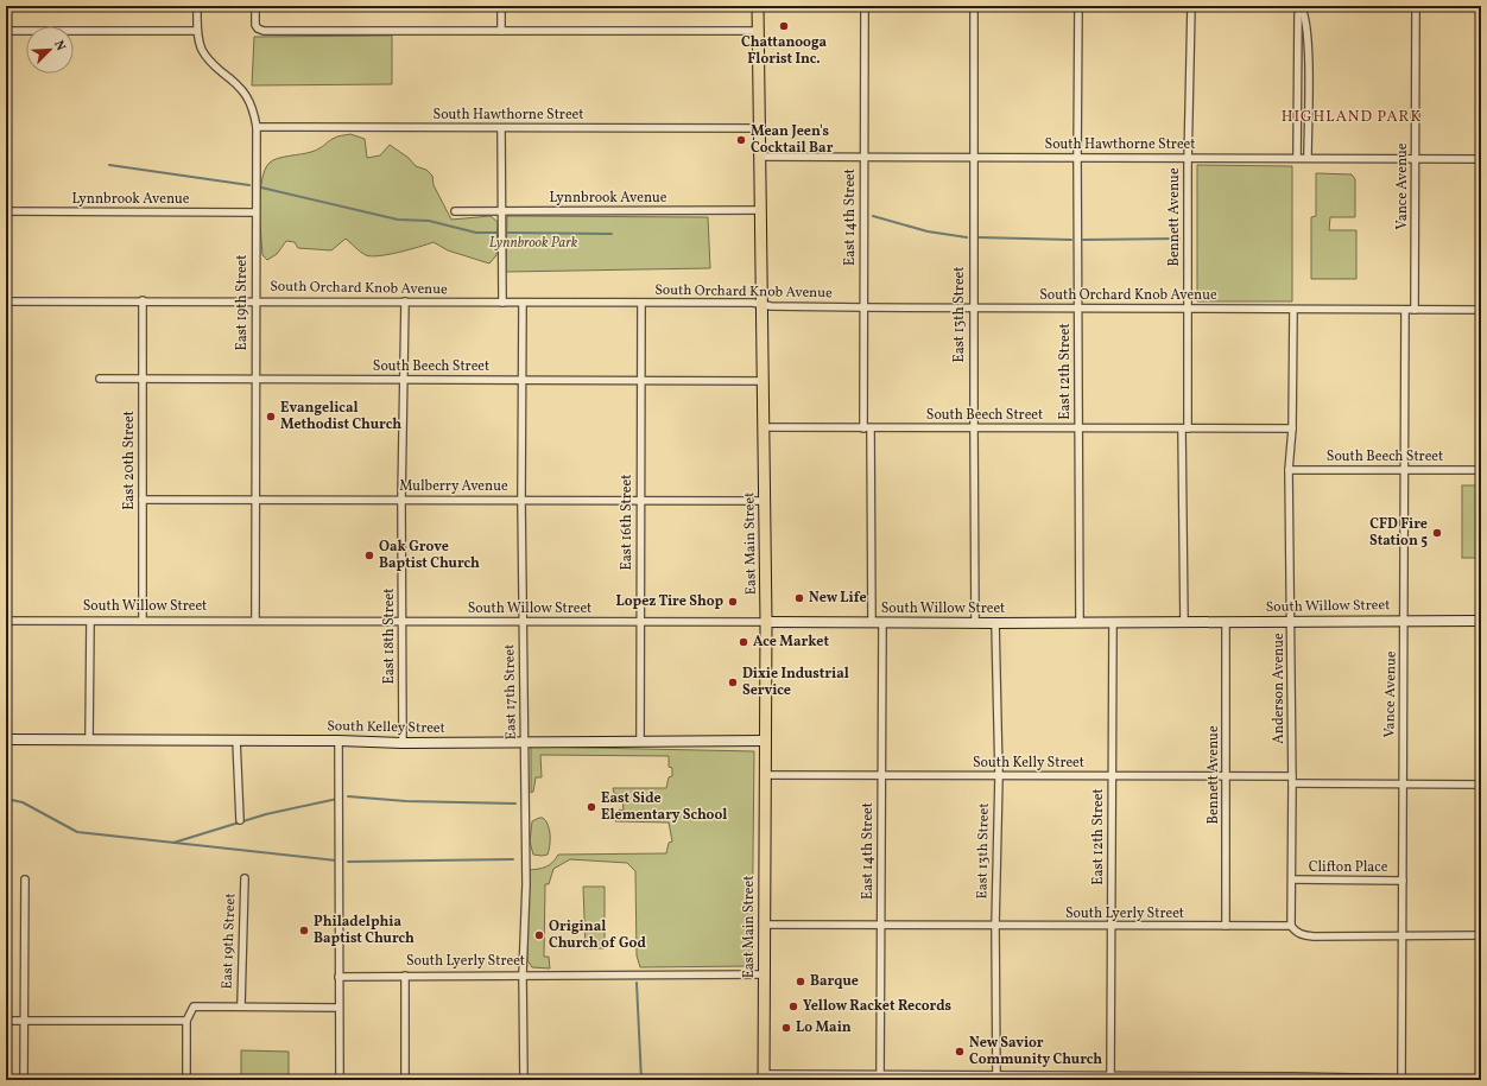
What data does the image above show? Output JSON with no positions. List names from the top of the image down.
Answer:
{
  "streets": {
    "main road": ["East Main Street", "South Willow Street", "South Kelley Street"],
    "street": [
      "South Hawthorne Street",
      "Vance Avenue",
      "Lynnbrook Avenue",
      "East 14th Street",
      "Bennett Avenue",
      "South Orchard Knob Avenue",
      "East 19th Street",
      "East 13th Street",
      "South Beech Street",
      "East 12th Street",
      "East 20th Street",
      "Mulberry Avenue",
      "East 16th Street",
      "East 18th Street",
      "Anderson Avenue",
      "East 17th Street",
      "South Kelly Street",
      "Clifton Place",
      "South Lyerly Street"
    ]
  },
  "crossings": [
    ["South Hawthorne Street", "Vance Avenue"],
    ["South Hawthorne Street", "East 14th Street"],
    ["South Hawthorne Street", "Bennett Avenue"],
    ["South Hawthorne Street", "East 19th Street"],
    ["South Hawthorne Street", "East 13th Street"],
    ["South Hawthorne Street", "East 12th Street"],
    ["South Hawthorne Street", "East Main Street"],
    ["Vance Avenue", "South Orchard Knob Avenue"],
    ["Vance Avenue", "South Beech Street"],
    ["Vance Avenue", "South Willow Street"],
    ["Vance Avenue", "South Kelly Street"],
    ["Vance Avenue", "Clifton Place"],
    ["Vance Avenue", "South Lyerly Street"],
    ["Lynnbrook Avenue", "East 19th Street"],
    ["Lynnbrook Avenue", "East Main Street"],
    ["East 14th Street", "South Orchard Knob Avenue"],
    ["East 14th Street", "South Beech Street"],
    ["East 14th Street", "South Willow Street"],
    ["East 14th Street", "South Kelly Street"],
    ["East 14th Street", "South Lyerly Street"],
    ["Bennett Avenue", "South Orchard Knob Avenue"],
    ["Bennett Avenue", "South Beech Street"],
    ["Bennett Avenue", "South Willow Street"],
    ["Bennett Avenue", "South Kelly Street"],
    ["Bennett Avenue", "South Lyerly Street"],
    ["South Orchard Knob Avenue", "East 19th Street"],
    ["South Orchard Knob Avenue", "East 13th Street"],
    ["South Orchard Knob Avenue", "East 12th Street"],
    ["South Orchard Knob Avenue", "East 20th Street"],
    ["South Orchard Knob Avenue", "East 16th Street"],
    ["South Orchard Knob Avenue", "East Main Street"],
    ["South Orchard Knob Avenue", "East 18th Street"],
    ["South Orchard Knob Avenue", "Anderson Avenue"],
    ["South Orchard Knob Avenue", "East 17th Street"],
    ["East 19th Street", "South Beech Street"],
    ["East 19th Street", "Mulberry Avenue"],
    ["East 19th Street", "South Willow Street"],
    ["East 13th Street", "South Beech Street"],
    ["East 13th Street", "South Willow Street"],
    ["East 13th Street", "South Kelly Street"],
    ["East 13th Street", "South Lyerly Street"],
    ["South Beech Street", "East 12th Street"],
    ["South Beech Street", "East 20th Street"],
    ["South Beech Street", "East 16th Street"],
    ["South Beech Street", "East Main Street"],
    ["South Beech Street", "East 18th Street"],
    ["South Beech Street", "Anderson Avenue"],
    ["South Beech Street", "East 17th Street"],
    ["East 12th Street", "South Willow Street"],
    ["East 12th Street", "South Kelly Street"],
    ["East 12th Street", "South Lyerly Street"],
    ["East 20th Street", "Mulberry Avenue"],
    ["East 20th Street", "South Willow Street"],
    ["Mulberry Avenue", "East 16th Street"],
    ["Mulberry Avenue", "East Main Street"],
    ["Mulberry Avenue", "East 18th Street"],
    ["Mulberry Avenue", "East 17th Street"],
    ["East 16th Street", "South Willow Street"],
    ["East 16th Street", "South Kelley Street"],
    ["East Main Street", "South Willow Street"],
    ["East Main Street", "South Kelley Street"],
    ["East Main Street", "South Kelly Street"],
    ["East Main Street", "South Lyerly Street"],
    ["South Willow Street", "East 18th Street"],
    ["South Willow Street", "Anderson Avenue"],
    ["South Willow Street", "East 17th Street"],
    ["East 18th Street", "South Kelley Street"],
    ["Anderson Avenue", "South Kelly Street"],
    ["Anderson Avenue", "Clifton Place"],
    ["Anderson Avenue", "South Lyerly Street"],
    ["East 17th Street", "South Kelley Street"],
    ["East 17th Street", "South Lyerly Street"]
  ],
  "districts": ["HIGHLAND PARK"],
  "parks": ["Lynnbrook Park"],
  "places": [
    "Chattanooga Florist Inc.",
    "Mean Jeen's Cocktail Bar",
    "Evangelical Methodist Church",
    "CFD Fire Station 5",
    "Oak Grove Baptist Church",
    "New Life",
    "Lopez Tire Shop",
    "Ace Market",
    "Dixie Industrial Service",
    "East Side Elementary School",
    "Philadelphia Baptist Church",
    "Original Church of God",
    "Barque",
    "Yellow Racket Records",
    "Lo Main",
    "New Savior Community Church"
  ],
  "north": "top right"
}
